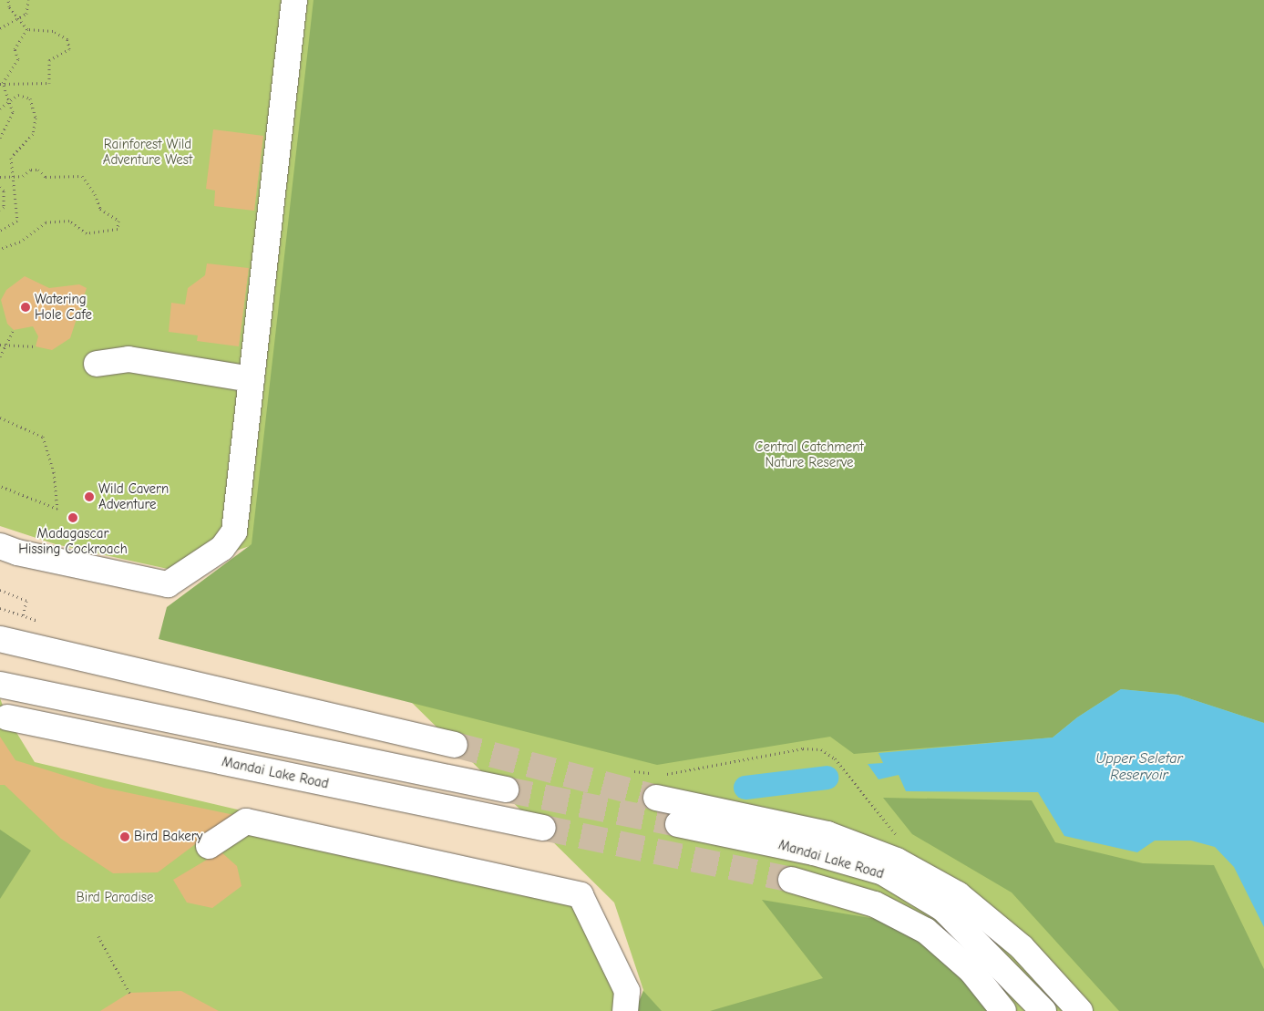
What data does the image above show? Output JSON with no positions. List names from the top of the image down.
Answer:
{
  "streets": {
    "street": ["Mandai Lake Road"]
  },
  "water": ["Upper Seletar Reservoir"],
  "parks": ["Rainforest Wild Adventure West", "Central Catchment Nature Reserve", "Bird Paradise"],
  "places": [
    "Watering Hole Cafe",
    "Wild Cavern Adventure",
    "Madagascar Hissing Cockroach",
    "Bird Bakery"
  ]
}
